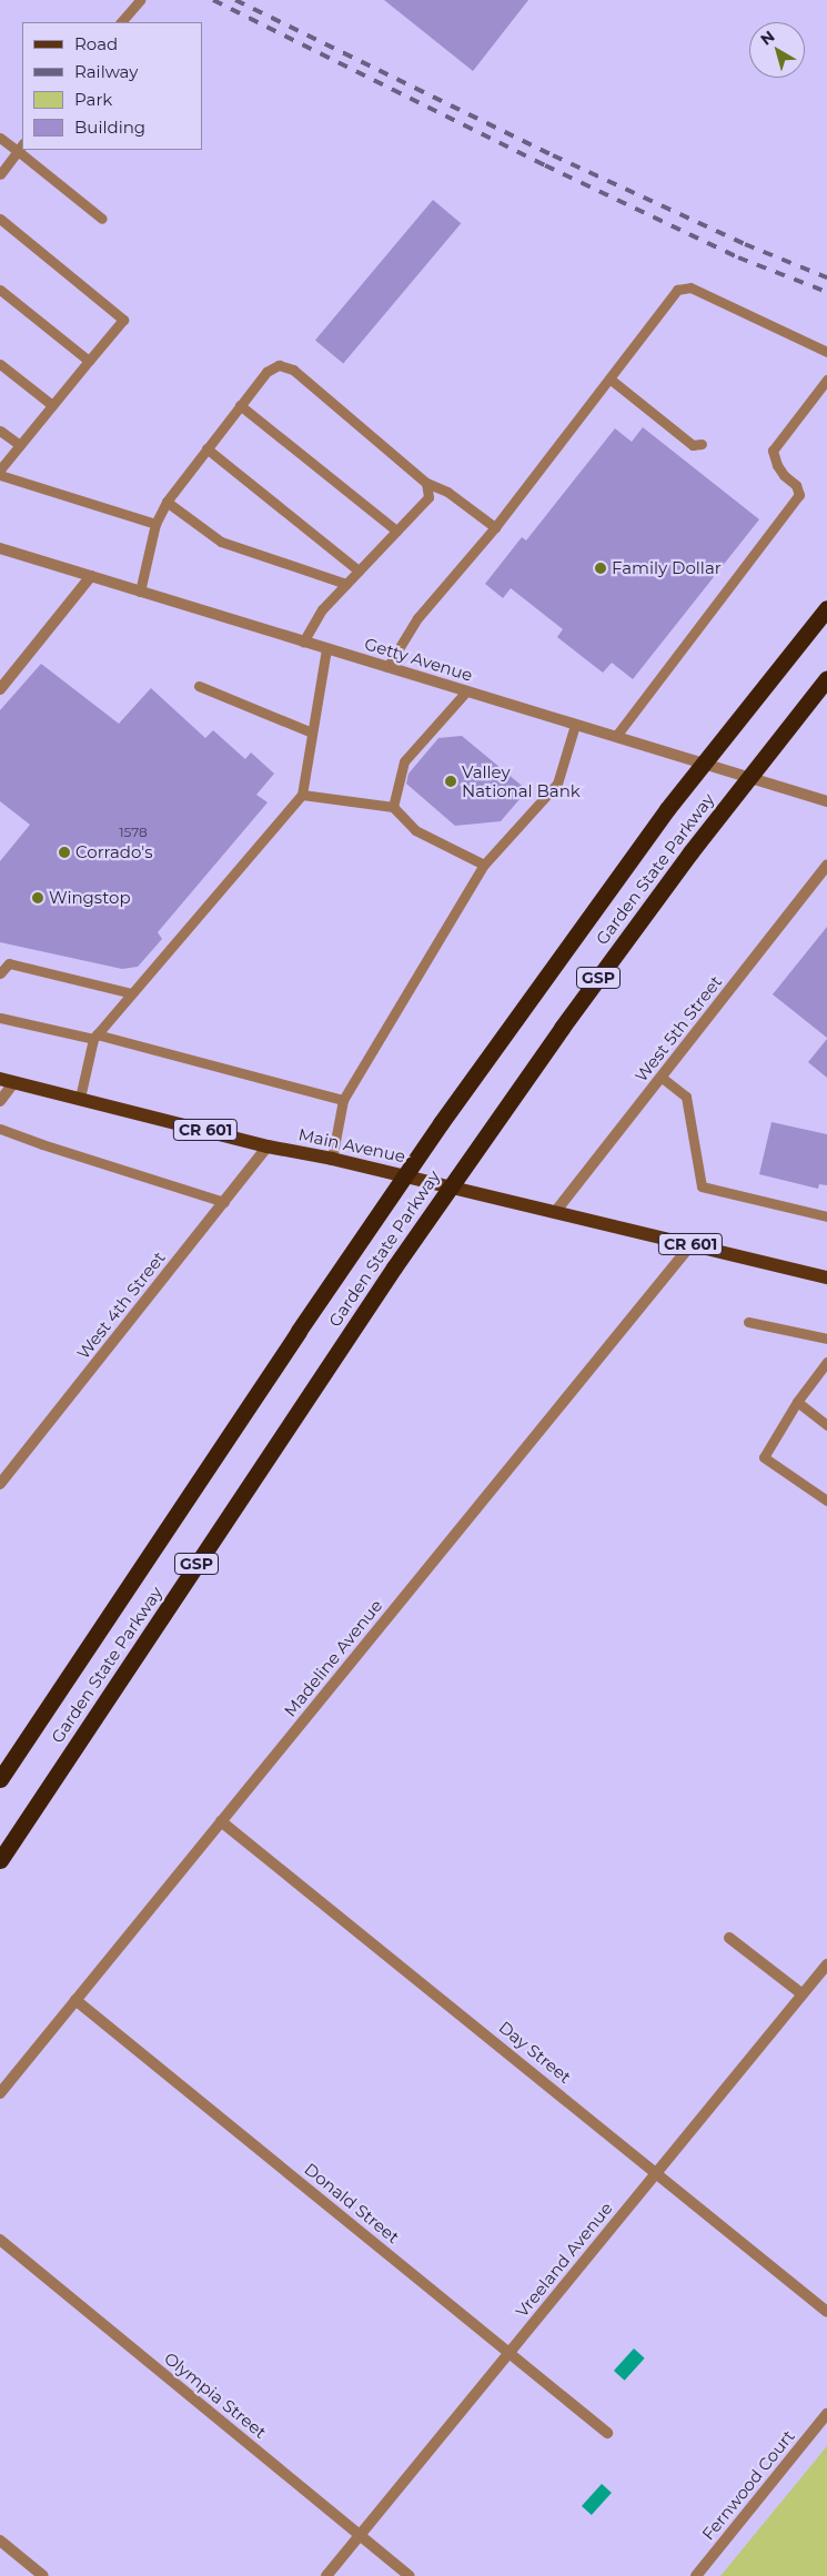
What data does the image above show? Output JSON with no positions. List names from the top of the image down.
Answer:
{
  "streets": {
    "highway": ["Garden State Parkway", "GSP"],
    "main road": ["CR 601", "Main Avenue"],
    "street": [
      "Getty Avenue",
      "West 5th Street",
      "West 4th Street",
      "Madeline Avenue",
      "Day Street",
      "Donald Street",
      "Vreeland Avenue",
      "Olympia Street",
      "Fernwood Court"
    ]
  },
  "crossings": [
    ["West 5th Street", "Main Avenue"],
    ["Main Avenue", "West 4th Street"],
    ["Main Avenue", "Madeline Avenue"],
    ["Madeline Avenue", "Day Street"],
    ["Madeline Avenue", "Donald Street"],
    ["Day Street", "Vreeland Avenue"],
    ["Donald Street", "Vreeland Avenue"],
    ["Vreeland Avenue", "Olympia Street"]
  ],
  "places": [
    "Family Dollar",
    "Valley National Bank",
    "Corrado's",
    "Wingstop"
  ],
  "house_numbers": ["1578"],
  "legend": [
    "Road",
    "Railway",
    "Park",
    "Building"
  ],
  "north": "top left"
}
